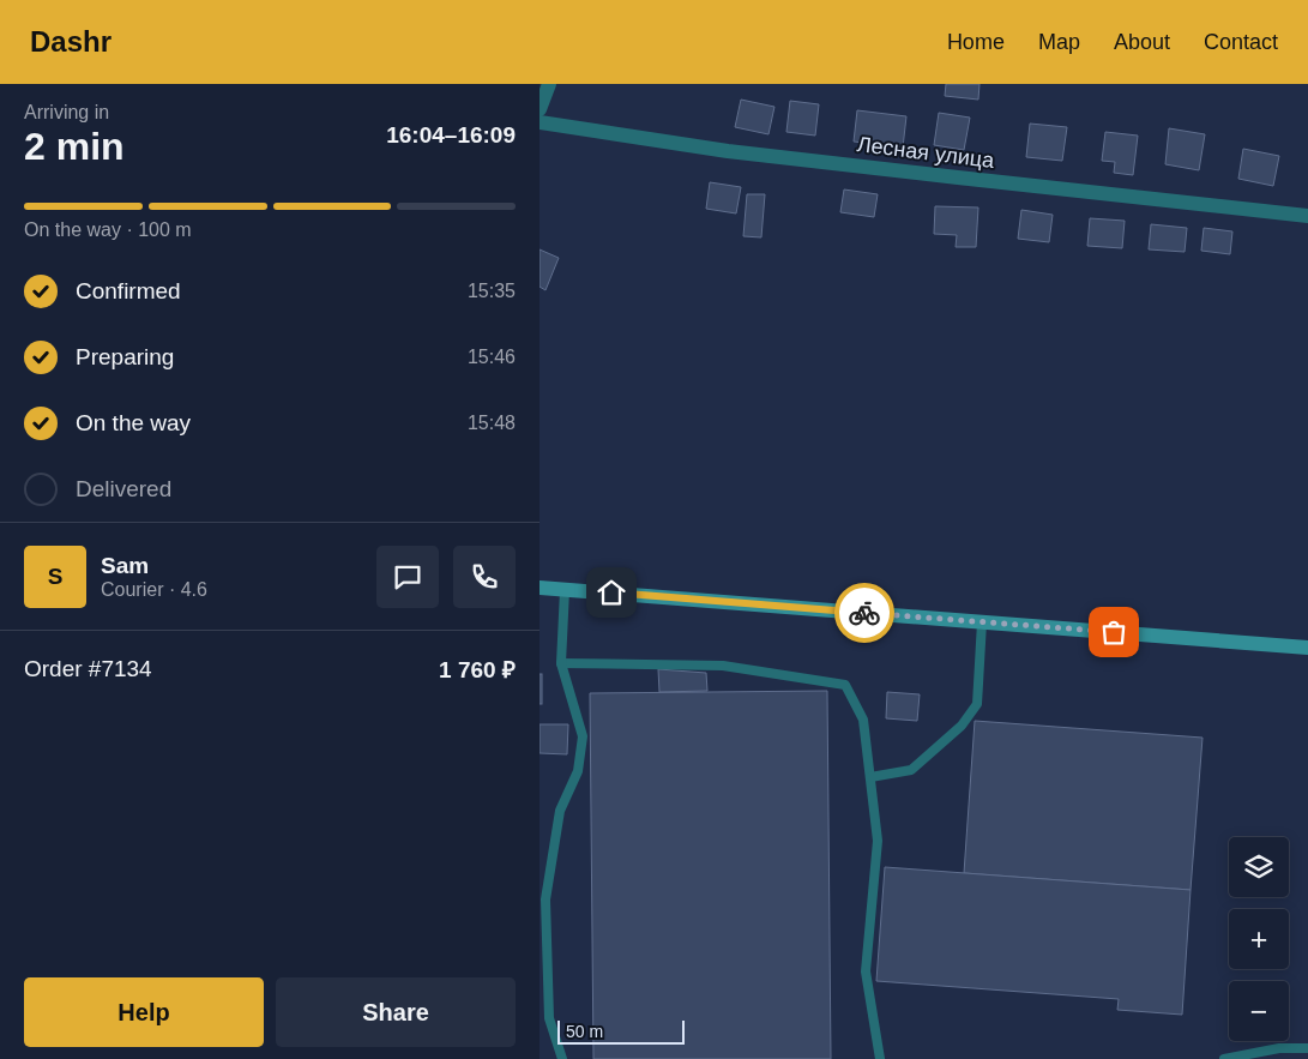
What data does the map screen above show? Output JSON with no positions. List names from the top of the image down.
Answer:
{
  "streets": {
    "street": ["Лесная улица"]
  },
  "scale_bar": "50 m",
  "page": {
    "header": "Dashr",
    "nav": [
      "Home",
      "Map",
      "About",
      "Contact"
    ],
    "heading": ["2 min", "Arriving in", "16:04–16:09"],
    "panel": [
      "Sam",
      "Courier · 4.6",
      "Order #7134",
      "1 760 ₽"
    ],
    "bar": "On the way · 100 m",
    "list": [
      ["Confirmed", "15:35"],
      ["Preparing", "15:46"],
      ["On the way", "15:48"],
      "Delivered"
    ],
    "round": "S",
    "map_buttons": ["+", "−"],
    "buttons": ["Help", "Share"],
    "scale": "50 m"
  }
}
